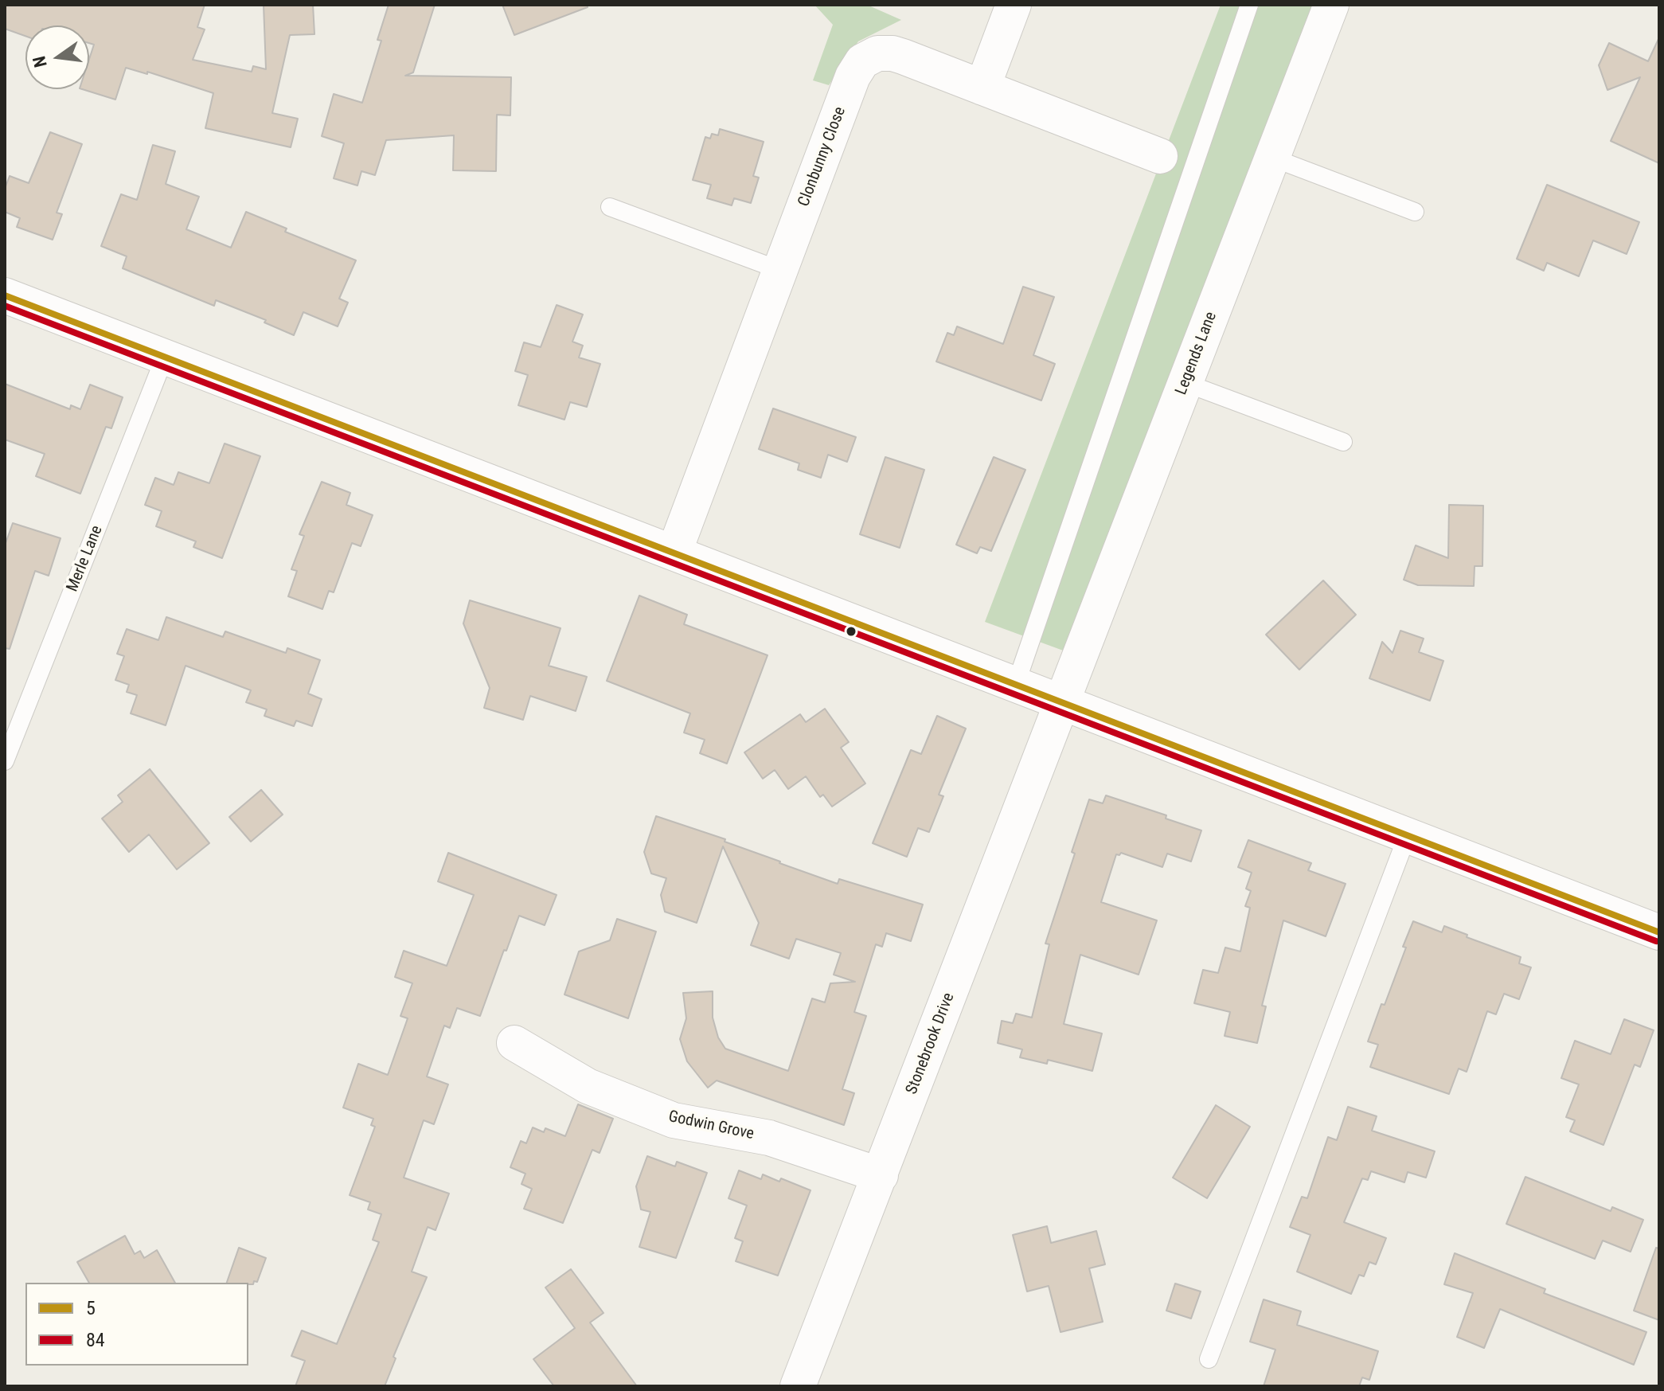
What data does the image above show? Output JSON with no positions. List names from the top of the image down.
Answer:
{
  "streets": {
    "street": [
      "Clonbunny Close",
      "Legends Lane",
      "Stonebrook Drive",
      "Godwin Grove"
    ],
    "lane": ["Merle Lane"]
  },
  "crossings": [
    ["Legends Lane", "Stonebrook Drive"],
    ["Stonebrook Drive", "Godwin Grove"]
  ],
  "lines": ["transit line 5", "transit line 84"],
  "legend": ["5", "84"],
  "north": "left"
}
